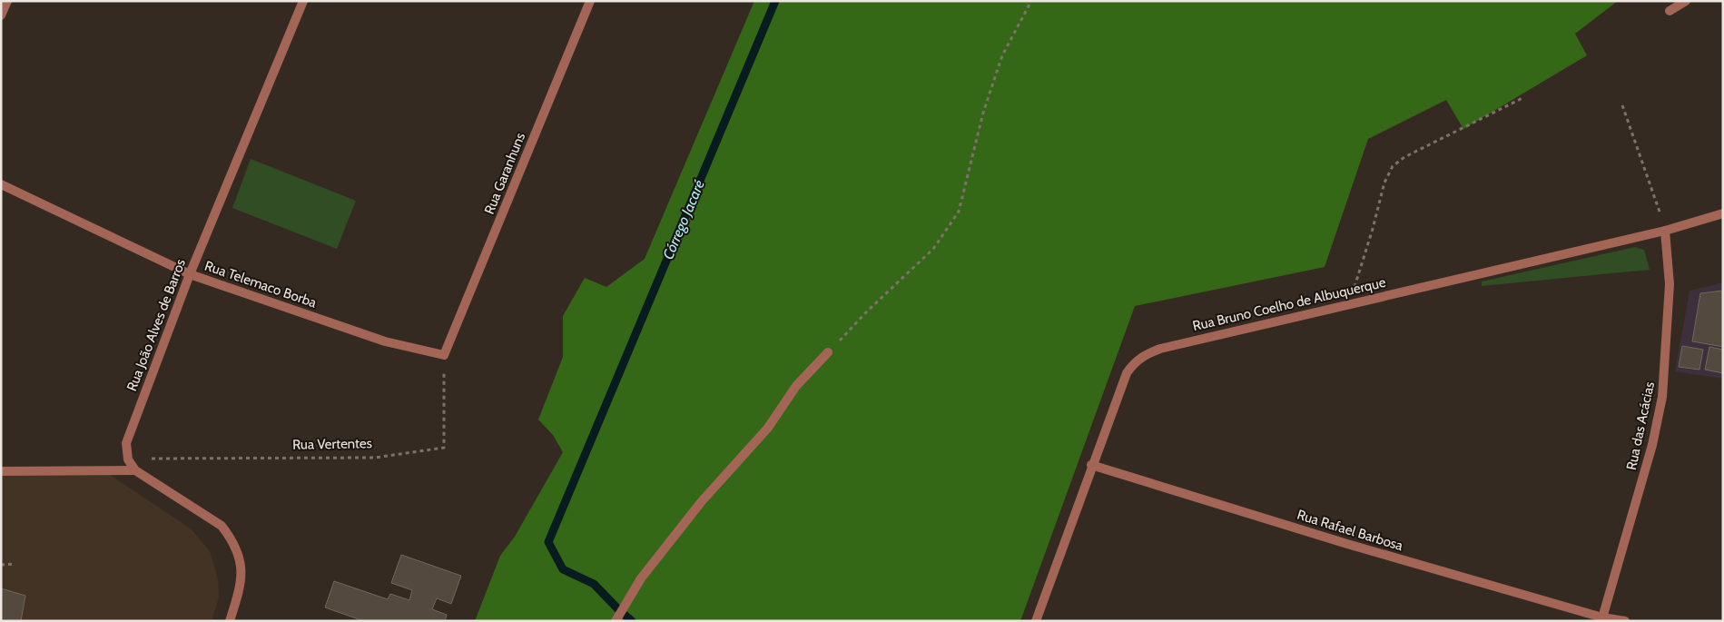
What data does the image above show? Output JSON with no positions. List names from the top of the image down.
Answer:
{
  "streets": {
    "street": [
      "Rua Garanhuns",
      "Rua Telemaco Borba",
      "Rua Bruno Coelho de Albuquerque",
      "Rua João Alves de Barros",
      "Rua das Acácias",
      "Rua Rafael Barbosa"
    ],
    "path": ["Rua Vertentes"]
  },
  "crossings": [
    ["Rua Garanhuns", "Rua Telemaco Borba"],
    ["Rua Garanhuns", "Rua Vertentes"],
    ["Rua Telemaco Borba", "Rua João Alves de Barros"],
    ["Rua Telemaco Borba", "Rua Vertentes"],
    ["Rua Bruno Coelho de Albuquerque", "Rua das Acácias"],
    ["Rua Bruno Coelho de Albuquerque", "Rua Rafael Barbosa"],
    ["Rua João Alves de Barros", "Rua Vertentes"],
    ["Rua das Acácias", "Rua Rafael Barbosa"]
  ],
  "water": ["Córrego Jacaré"]
}
